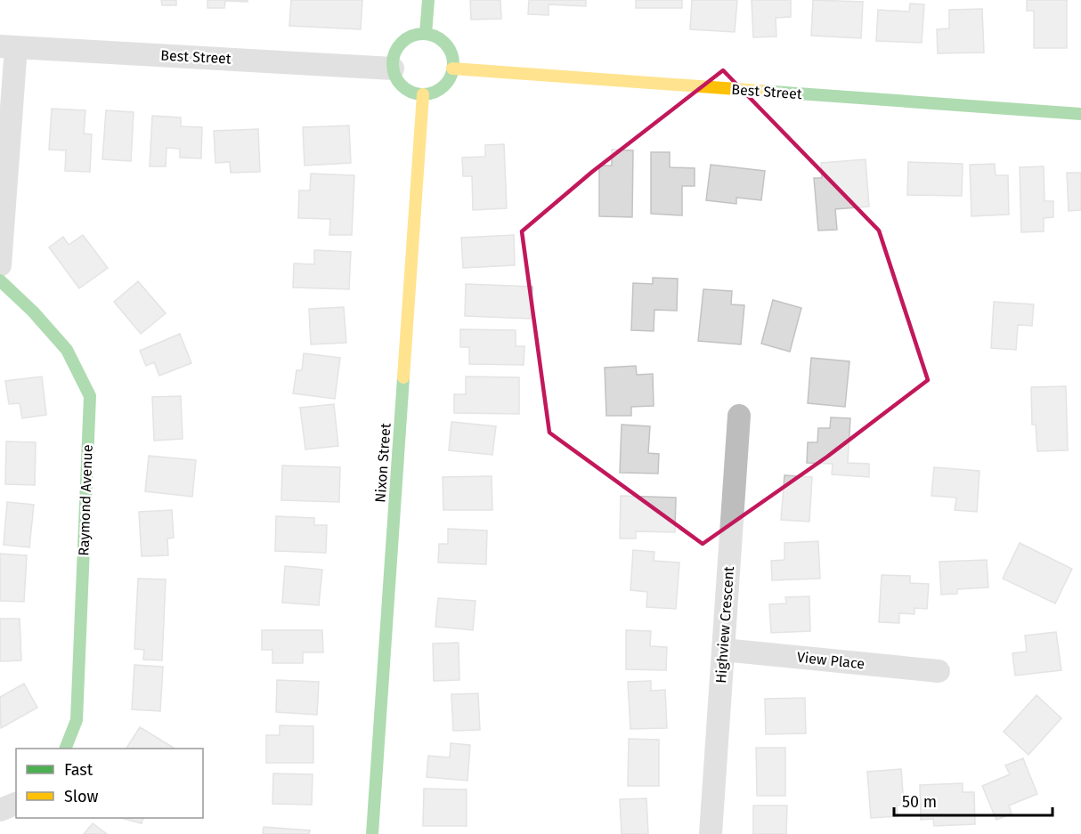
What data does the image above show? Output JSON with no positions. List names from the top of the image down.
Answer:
{
  "streets": {
    "street": [
      "Best Street",
      "Nixon Street",
      "Raymond Avenue",
      "Highview Crescent",
      "View Place"
    ]
  },
  "crossings": [
    ["Best Street", "Nixon Street"],
    ["Highview Crescent", "View Place"]
  ],
  "legend": ["Fast", "Slow"],
  "scale_bar": "50 m"
}
